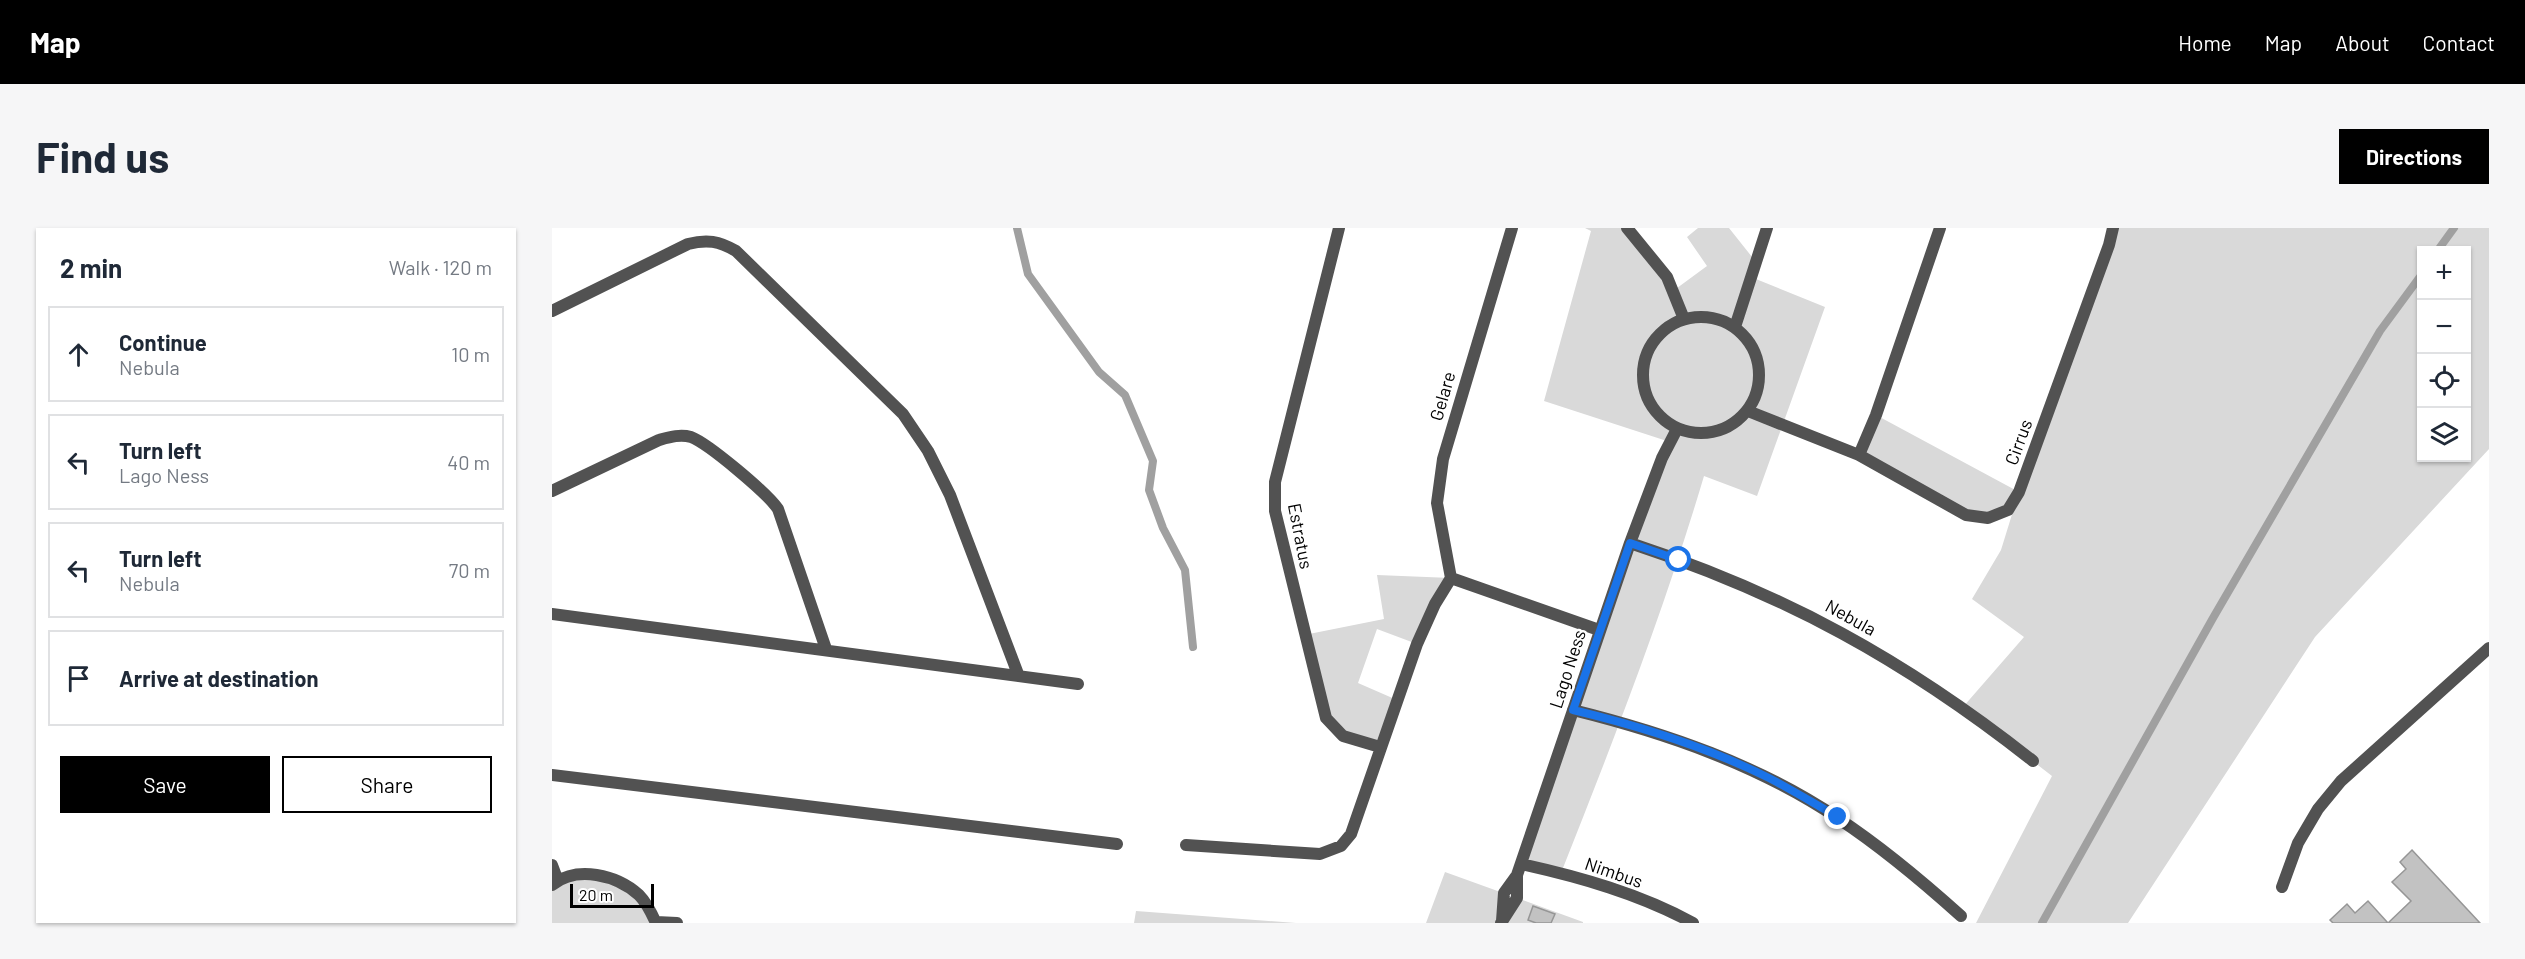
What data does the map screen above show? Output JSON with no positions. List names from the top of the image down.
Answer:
{
  "streets": {
    "street": [
      "Gelare",
      "Cirrus",
      "Estratus",
      "Nebula",
      "Lago Ness",
      "Nimbus"
    ]
  },
  "crossings": [
    ["Cirrus", "Lago Ness"],
    ["Nebula", "Lago Ness"],
    ["Lago Ness", "Nimbus"]
  ],
  "scale_bar": "20 m",
  "page": {
    "header": "Map",
    "nav": [
      "Home",
      "Map",
      "About",
      "Contact"
    ],
    "buttons": [
      "Directions",
      ["Save", "Share"]
    ],
    "title": "Find us",
    "heading": ["2 min", "Walk · 120 m"],
    "map_buttons": ["+", "−"],
    "list": [
      ["Continue", "Nebula", "10 m"],
      ["Turn left", "Lago Ness", "40 m"],
      ["Turn left", "Nebula", "70 m"],
      "Arrive at destination"
    ],
    "scale": "20 m"
  }
}
